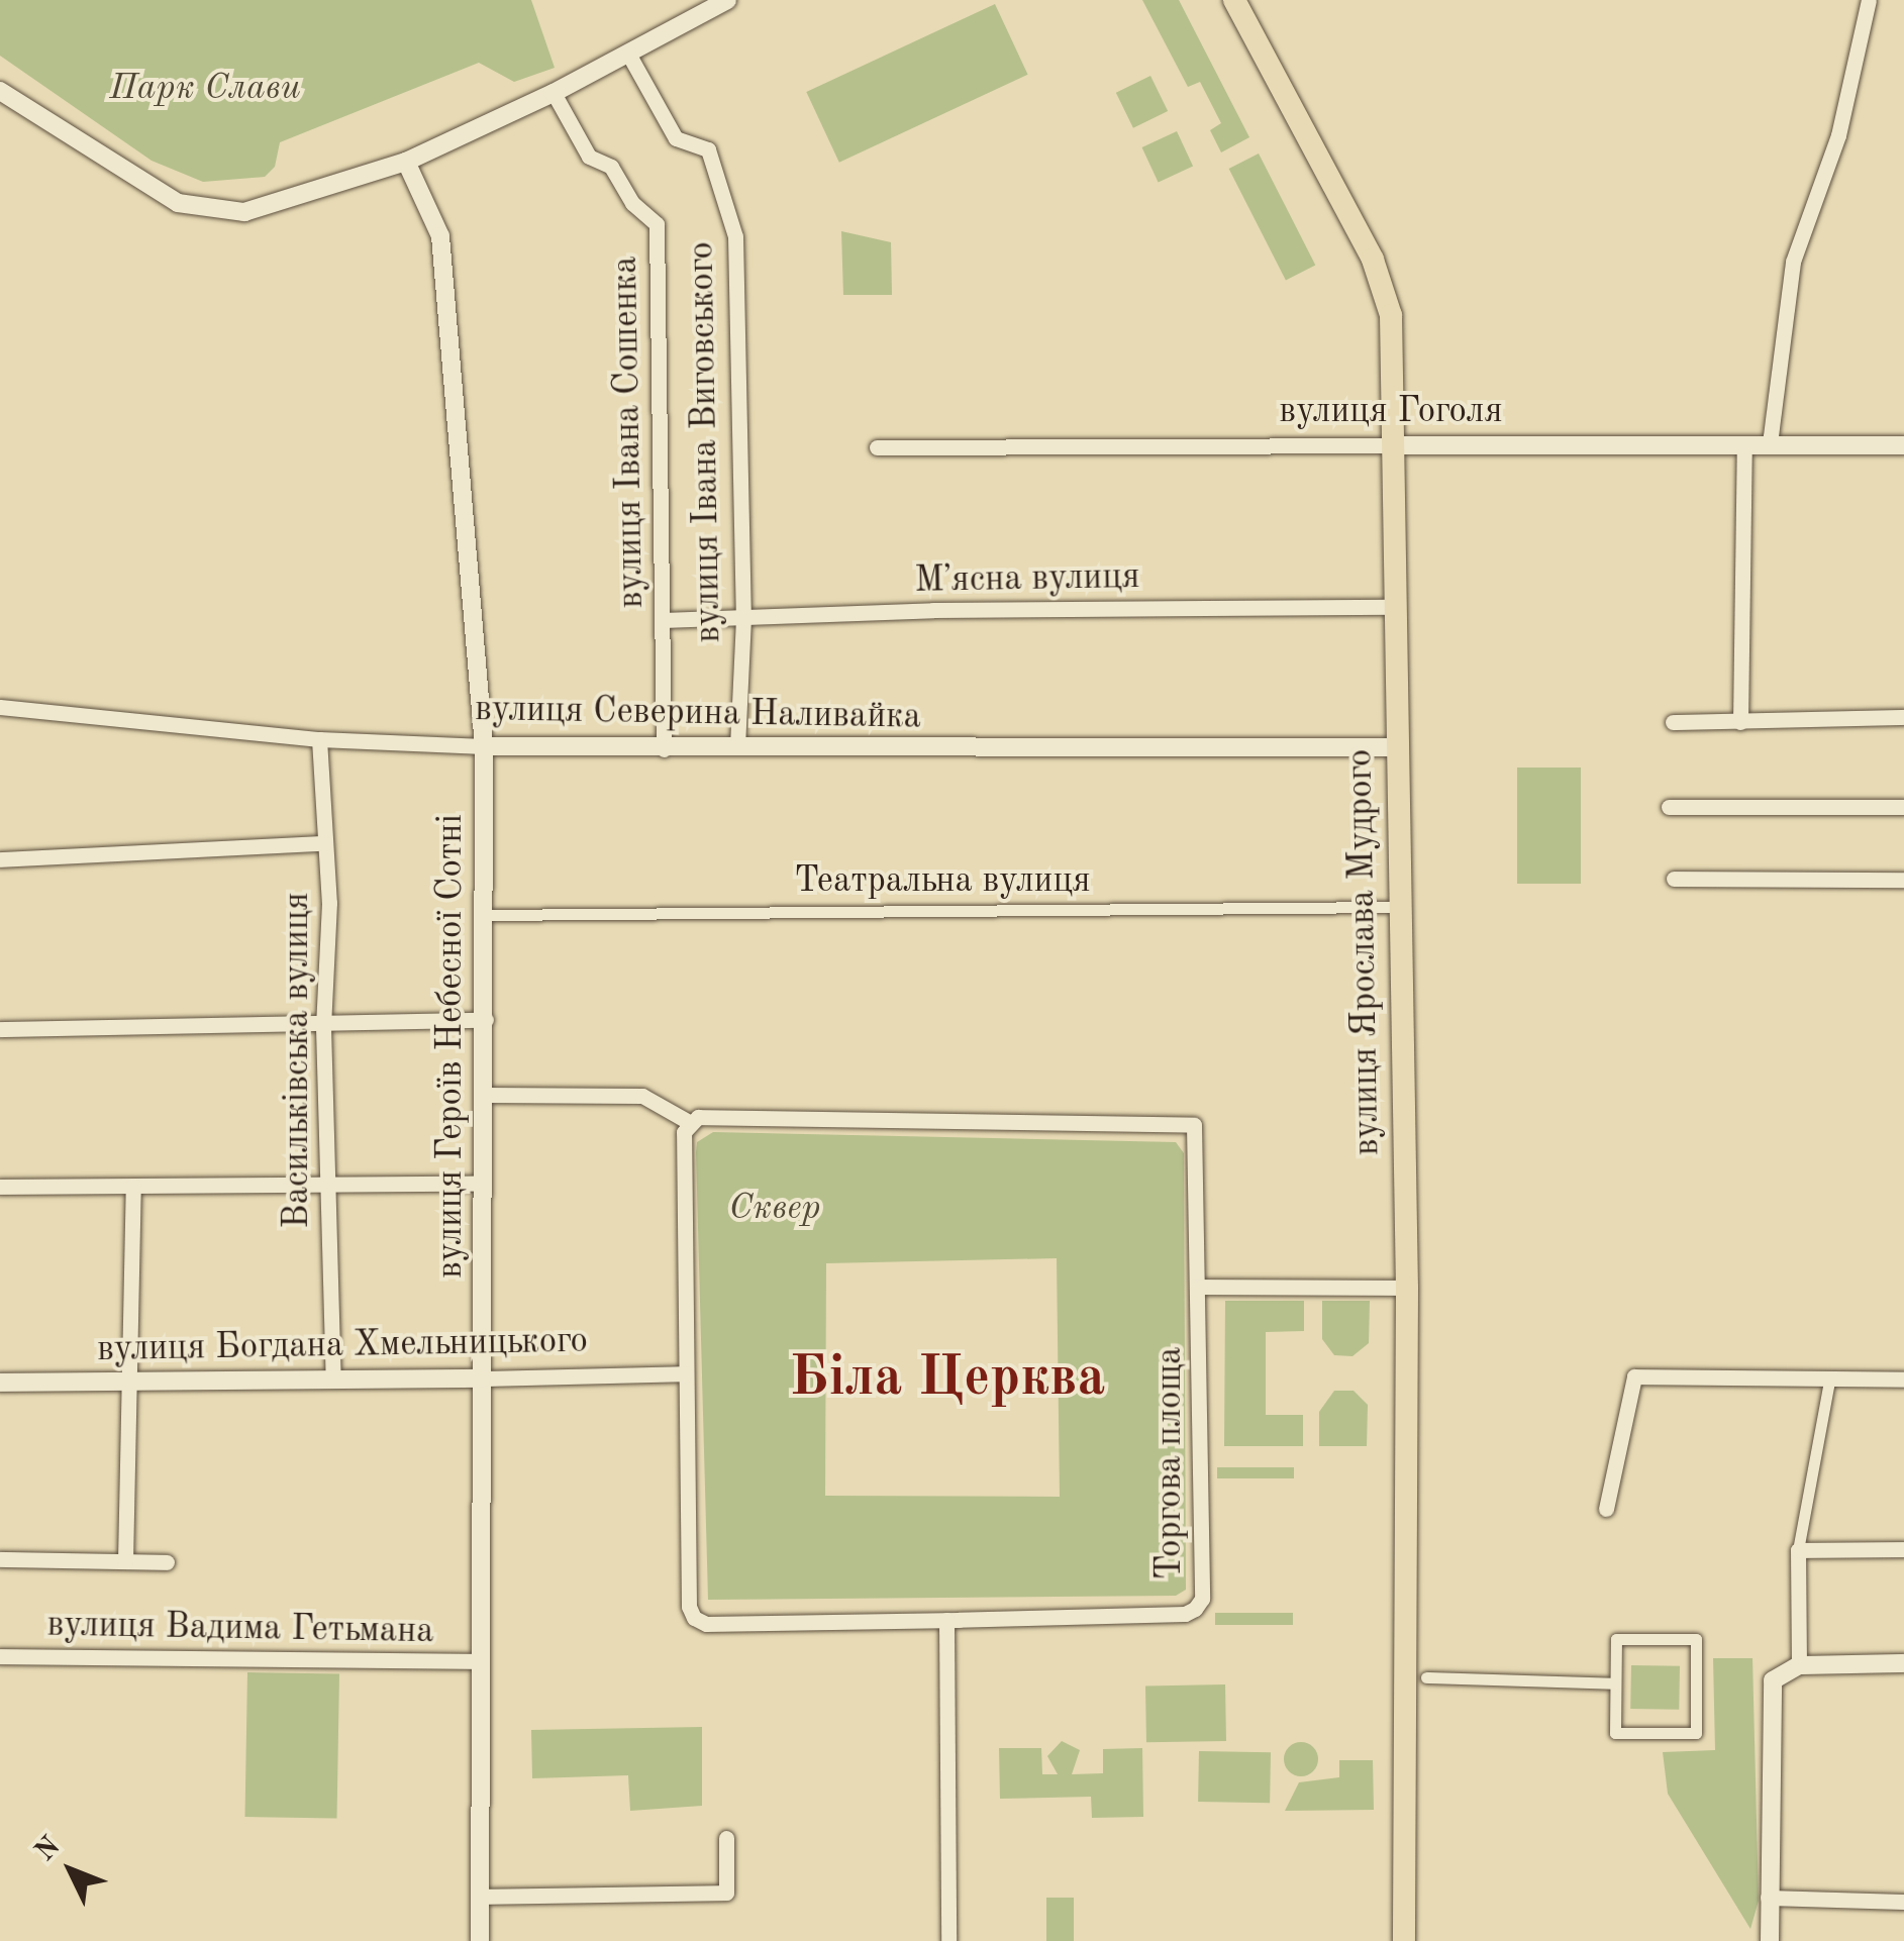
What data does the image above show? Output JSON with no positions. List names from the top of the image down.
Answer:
{
  "streets": {
    "main road": ["вулиця Ярослава Мудрого"],
    "street": [
      "вулиця Гоголя",
      "вулиця Івана Сошенка",
      "вулиця Івана Виговського",
      "Мʼясна вулиця",
      "вулиця Северина Наливайка",
      "Театральна вулиця",
      "вулиця Героїв Небесної Сотні",
      "Васильківська вулиця",
      "вулиця Богдана Хмельницького",
      "Торгова площа",
      "вулиця Вадима Гетьмана"
    ]
  },
  "crossings": [
    ["вулиця Гоголя", "вулиця Ярослава Мудрого"],
    ["вулиця Івана Сошенка", "Мʼясна вулиця"],
    ["вулиця Івана Сошенка", "вулиця Северина Наливайка"],
    ["вулиця Івана Виговського", "Мʼясна вулиця"],
    ["вулиця Івана Виговського", "вулиця Северина Наливайка"],
    ["Мʼясна вулиця", "вулиця Ярослава Мудрого"],
    ["вулиця Северина Наливайка", "вулиця Ярослава Мудрого"],
    ["вулиця Северина Наливайка", "вулиця Героїв Небесної Сотні"],
    ["вулиця Северина Наливайка", "Васильківська вулиця"],
    ["Театральна вулиця", "вулиця Ярослава Мудрого"],
    ["Театральна вулиця", "вулиця Героїв Небесної Сотні"],
    ["вулиця Героїв Небесної Сотні", "вулиця Богдана Хмельницького"],
    ["вулиця Героїв Небесної Сотні", "Торгова площа"],
    ["вулиця Героїв Небесної Сотні", "вулиця Вадима Гетьмана"],
    ["Васильківська вулиця", "вулиця Богдана Хмельницького"],
    ["вулиця Богдана Хмельницького", "Торгова площа"]
  ],
  "districts": ["Біла Церква"],
  "parks": ["Парк Слави", "Сквер"],
  "north": "top left"
}
